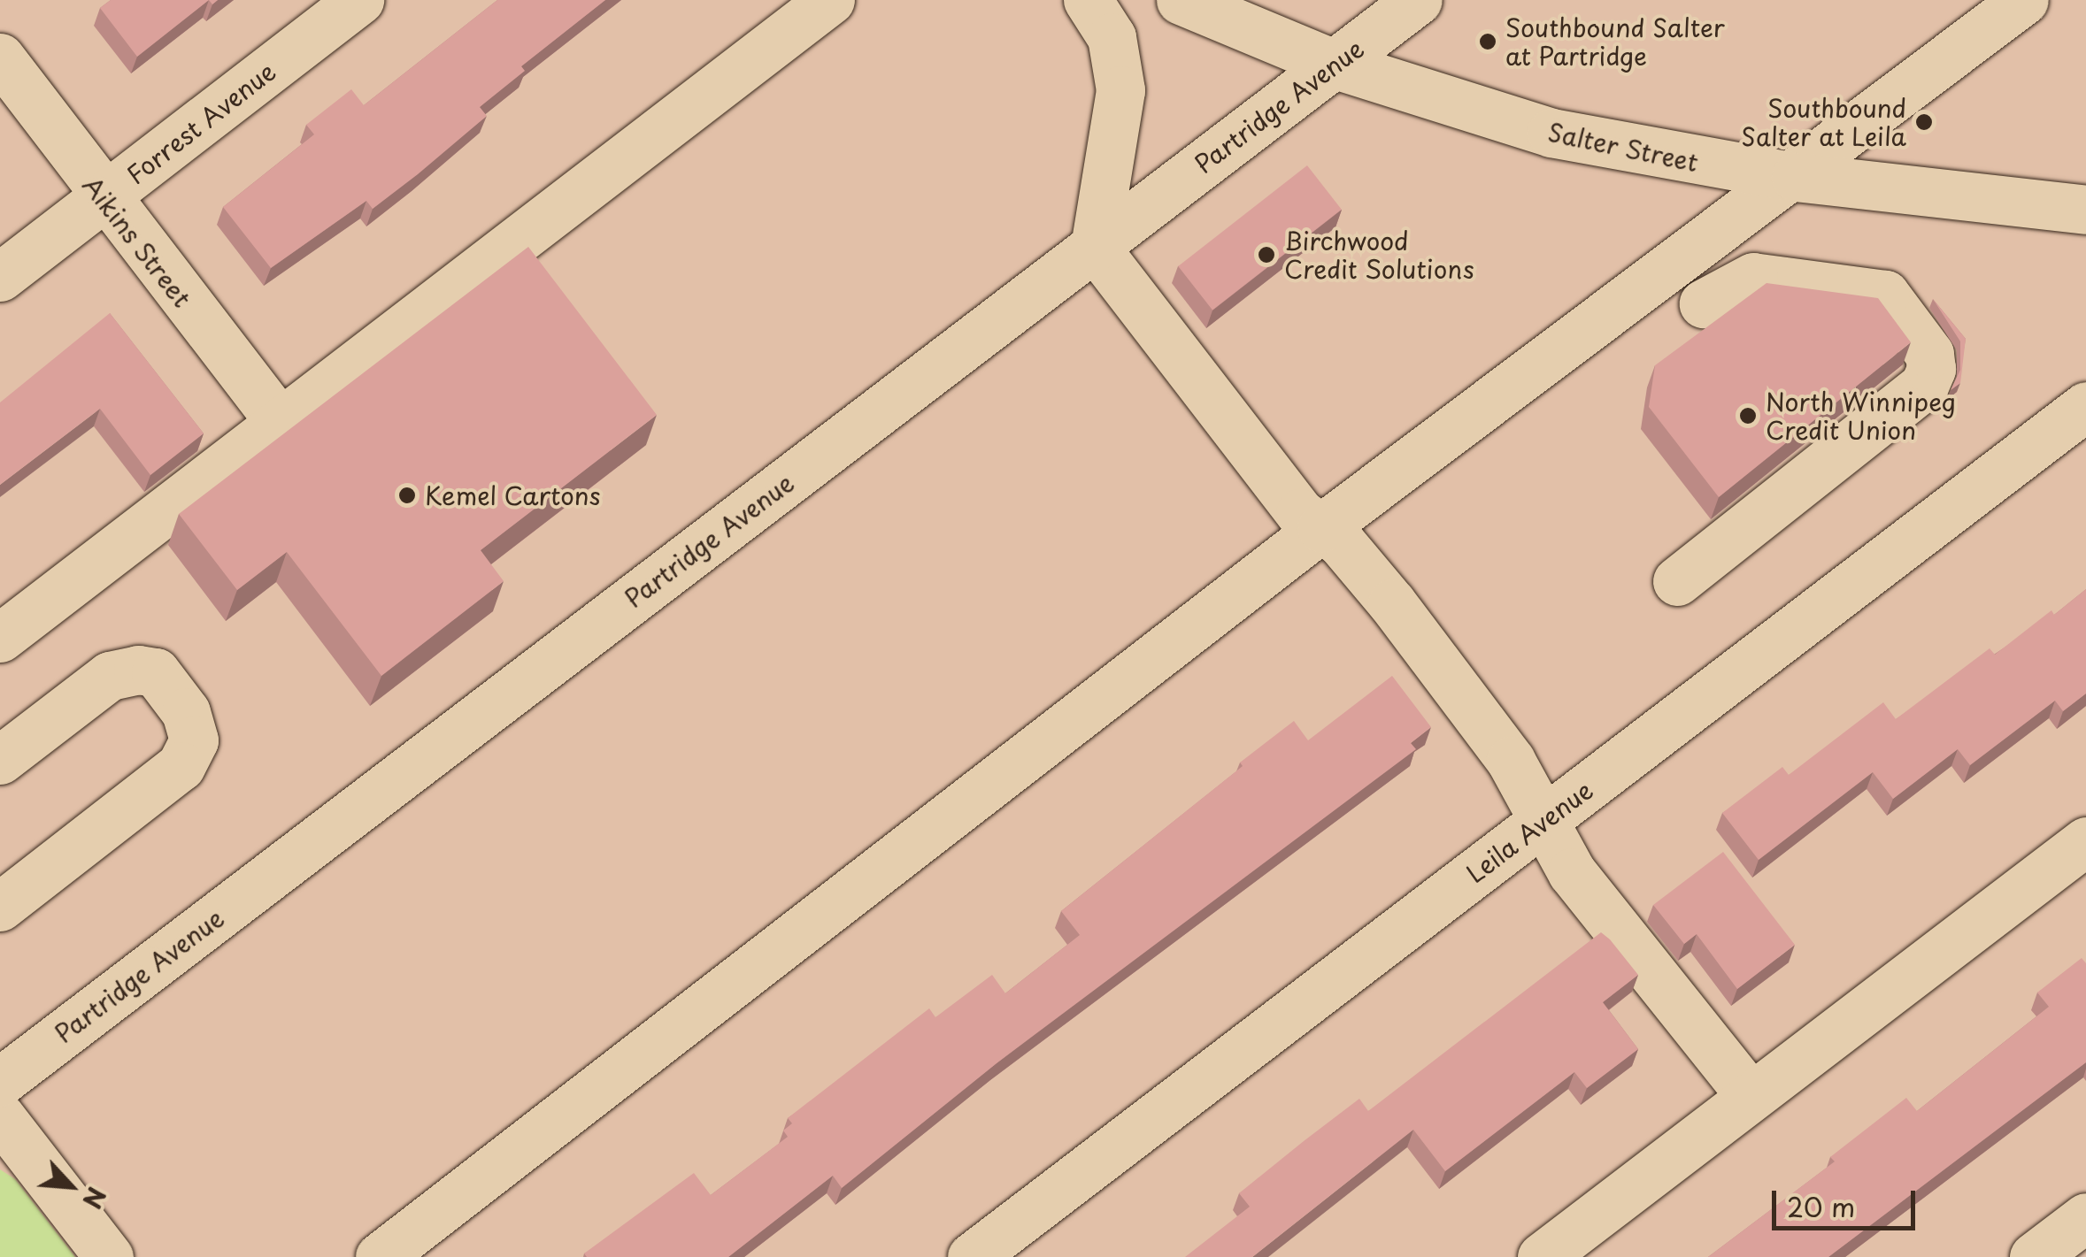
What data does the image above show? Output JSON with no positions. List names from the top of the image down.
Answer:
{
  "streets": {
    "main road": [
      "Partridge Avenue",
      "Forrest Avenue",
      "Salter Street",
      "Aikins Street",
      "Leila Avenue"
    ]
  },
  "crossings": [
    ["Partridge Avenue", "Salter Street"],
    ["Forrest Avenue", "Aikins Street"]
  ],
  "places": [
    "Southbound Salter at Partridge",
    "Southbound Salter at Leila",
    "Birchwood Credit Solutions",
    "North Winnipeg Credit Union",
    "Kemel Cartons"
  ],
  "scale_bar": "20 m",
  "north": "bottom right"
}
